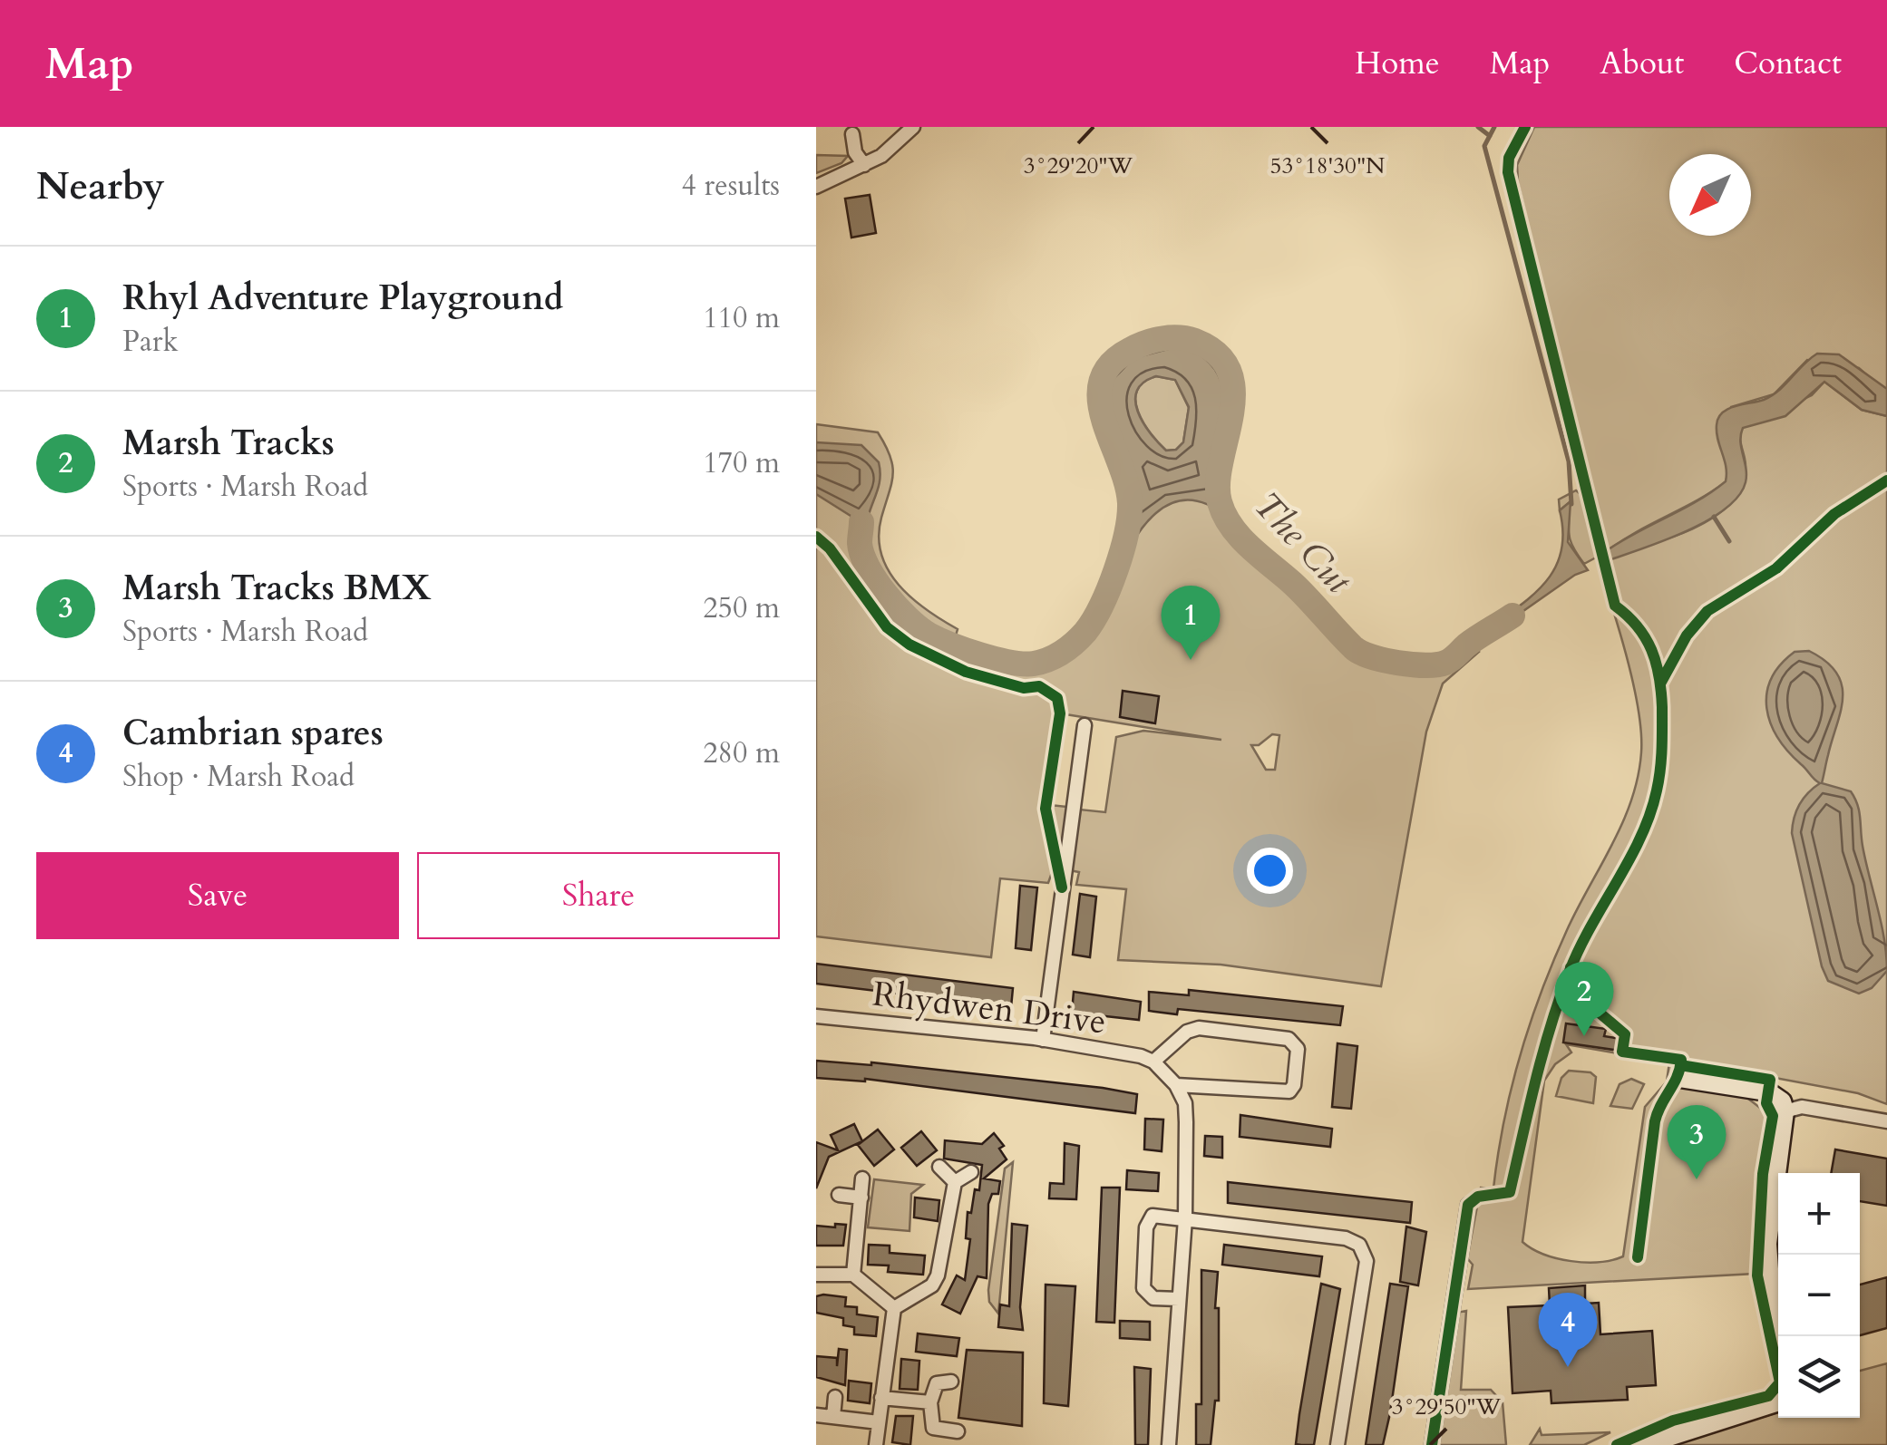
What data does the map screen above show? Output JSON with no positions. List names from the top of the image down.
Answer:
{
  "streets": {
    "street": ["Rhydwen Drive"]
  },
  "water": ["The Cut"],
  "north": "bottom left",
  "page": {
    "header": "Map",
    "nav": [
      "Home",
      "Map",
      "About",
      "Contact"
    ],
    "heading": ["Nearby", "4 results"],
    "list": [
      {
        "mark": "1",
        "name": "Rhyl Adventure Playground",
        "note": "Park",
        "value": "110 m"
      },
      {
        "mark": "2",
        "name": "Marsh Tracks",
        "note": "Sports · Marsh Road",
        "value": "170 m"
      },
      {
        "mark": "3",
        "name": "Marsh Tracks BMX",
        "note": "Sports · Marsh Road",
        "value": "250 m"
      },
      {
        "mark": "4",
        "name": "Cambrian spares",
        "note": "Shop · Marsh Road",
        "value": "280 m"
      }
    ],
    "pins": [
      "1",
      "2",
      "3",
      "4"
    ],
    "buttons": ["Save", "Share"],
    "map_buttons": ["+", "−"]
  },
  "coordinates": ["3°29'20\"W", "53°18'30\"N", "3°29'50\"W"]
}
